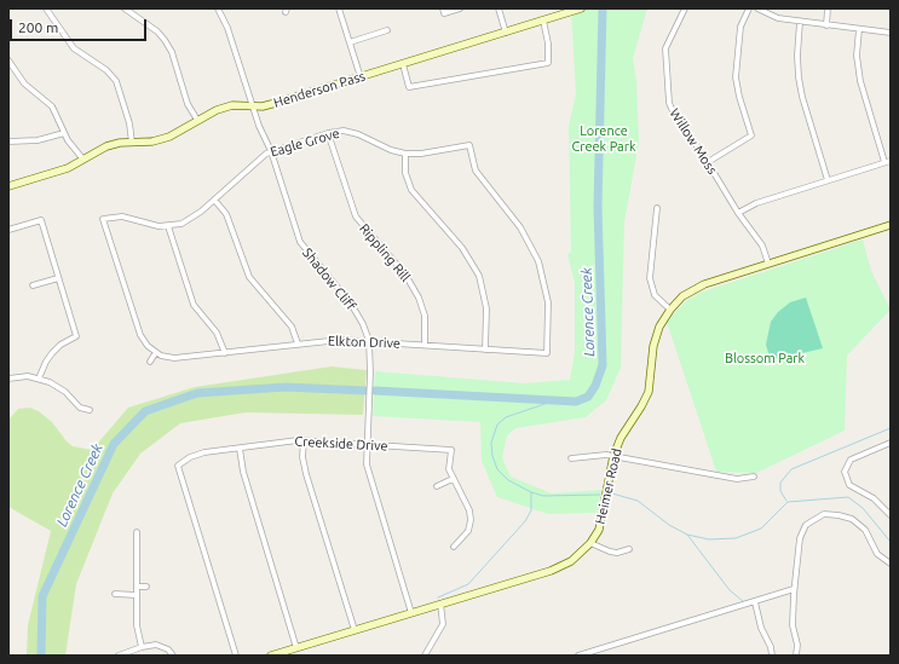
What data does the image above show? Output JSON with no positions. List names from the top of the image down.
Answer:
{
  "streets": {
    "street": [
      "Henderson Pass",
      "Willow Moss",
      "Eagle Grove",
      "Rippling Rill",
      "Shadow Cliff",
      "Elkton Drive",
      "Creekside Drive",
      "Heimer Road"
    ]
  },
  "crossings": [
    ["Henderson Pass", "Shadow Cliff"],
    ["Willow Moss", "Heimer Road"],
    ["Eagle Grove", "Rippling Rill"],
    ["Eagle Grove", "Shadow Cliff"],
    ["Eagle Grove", "Elkton Drive"],
    ["Rippling Rill", "Elkton Drive"],
    ["Shadow Cliff", "Elkton Drive"],
    ["Shadow Cliff", "Creekside Drive"],
    ["Shadow Cliff", "Heimer Road"]
  ],
  "water": ["Lorence Creek"],
  "parks": ["Lorence Creek Park", "Blossom Park"],
  "scale_bar": "200 m"
}
